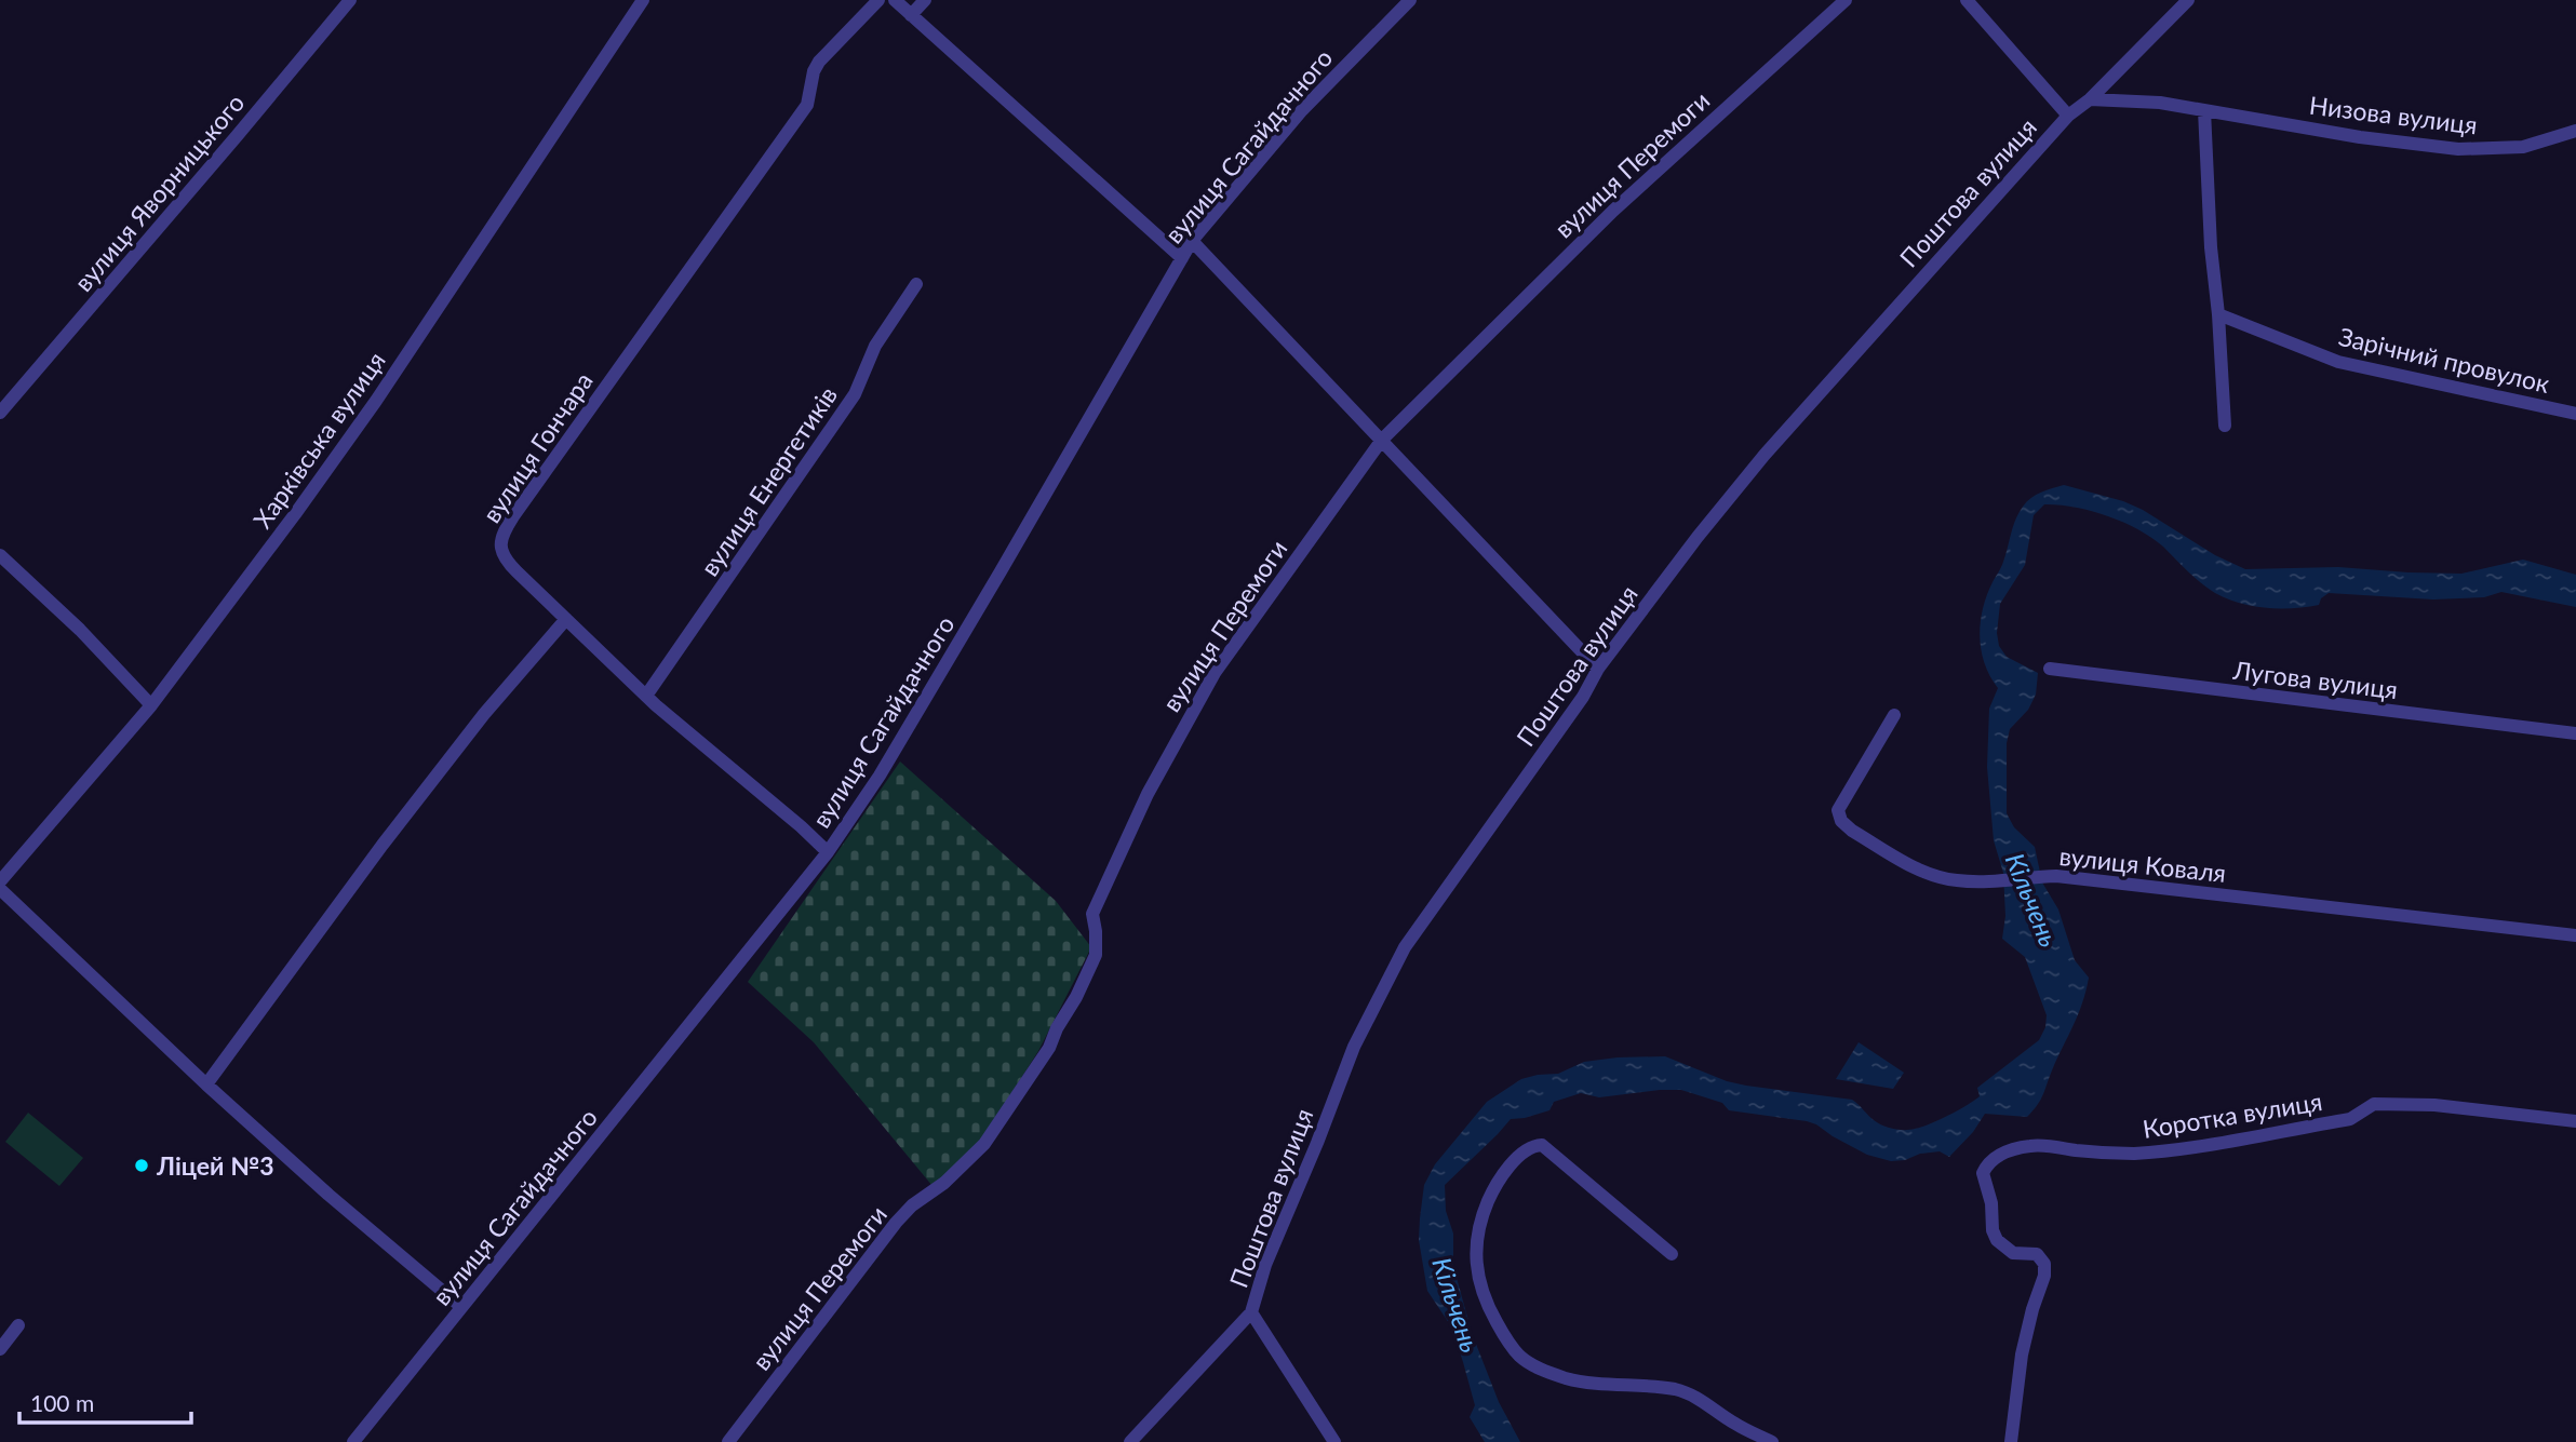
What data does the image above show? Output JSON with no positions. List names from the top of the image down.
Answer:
{
  "streets": {
    "street": [
      "Низова вулиця",
      "вулиця Сагайдачного",
      "вулиця Перемоги",
      "вулиця Яворницького",
      "Поштова вулиця",
      "Зарічний провулок",
      "Харківська вулиця",
      "вулиця Гончара",
      "вулиця Енергетиків",
      "Лугова вулиця",
      "вулиця Коваля",
      "Коротка вулиця"
    ]
  },
  "crossings": [
    ["Низова вулиця", "Поштова вулиця"],
    ["вулиця Сагайдачного", "вулиця Гончара"],
    ["вулиця Гончара", "вулиця Енергетиків"]
  ],
  "water": ["Кільчень"],
  "places": ["Ліцей №3"],
  "scale_bar": "100 m"
}
